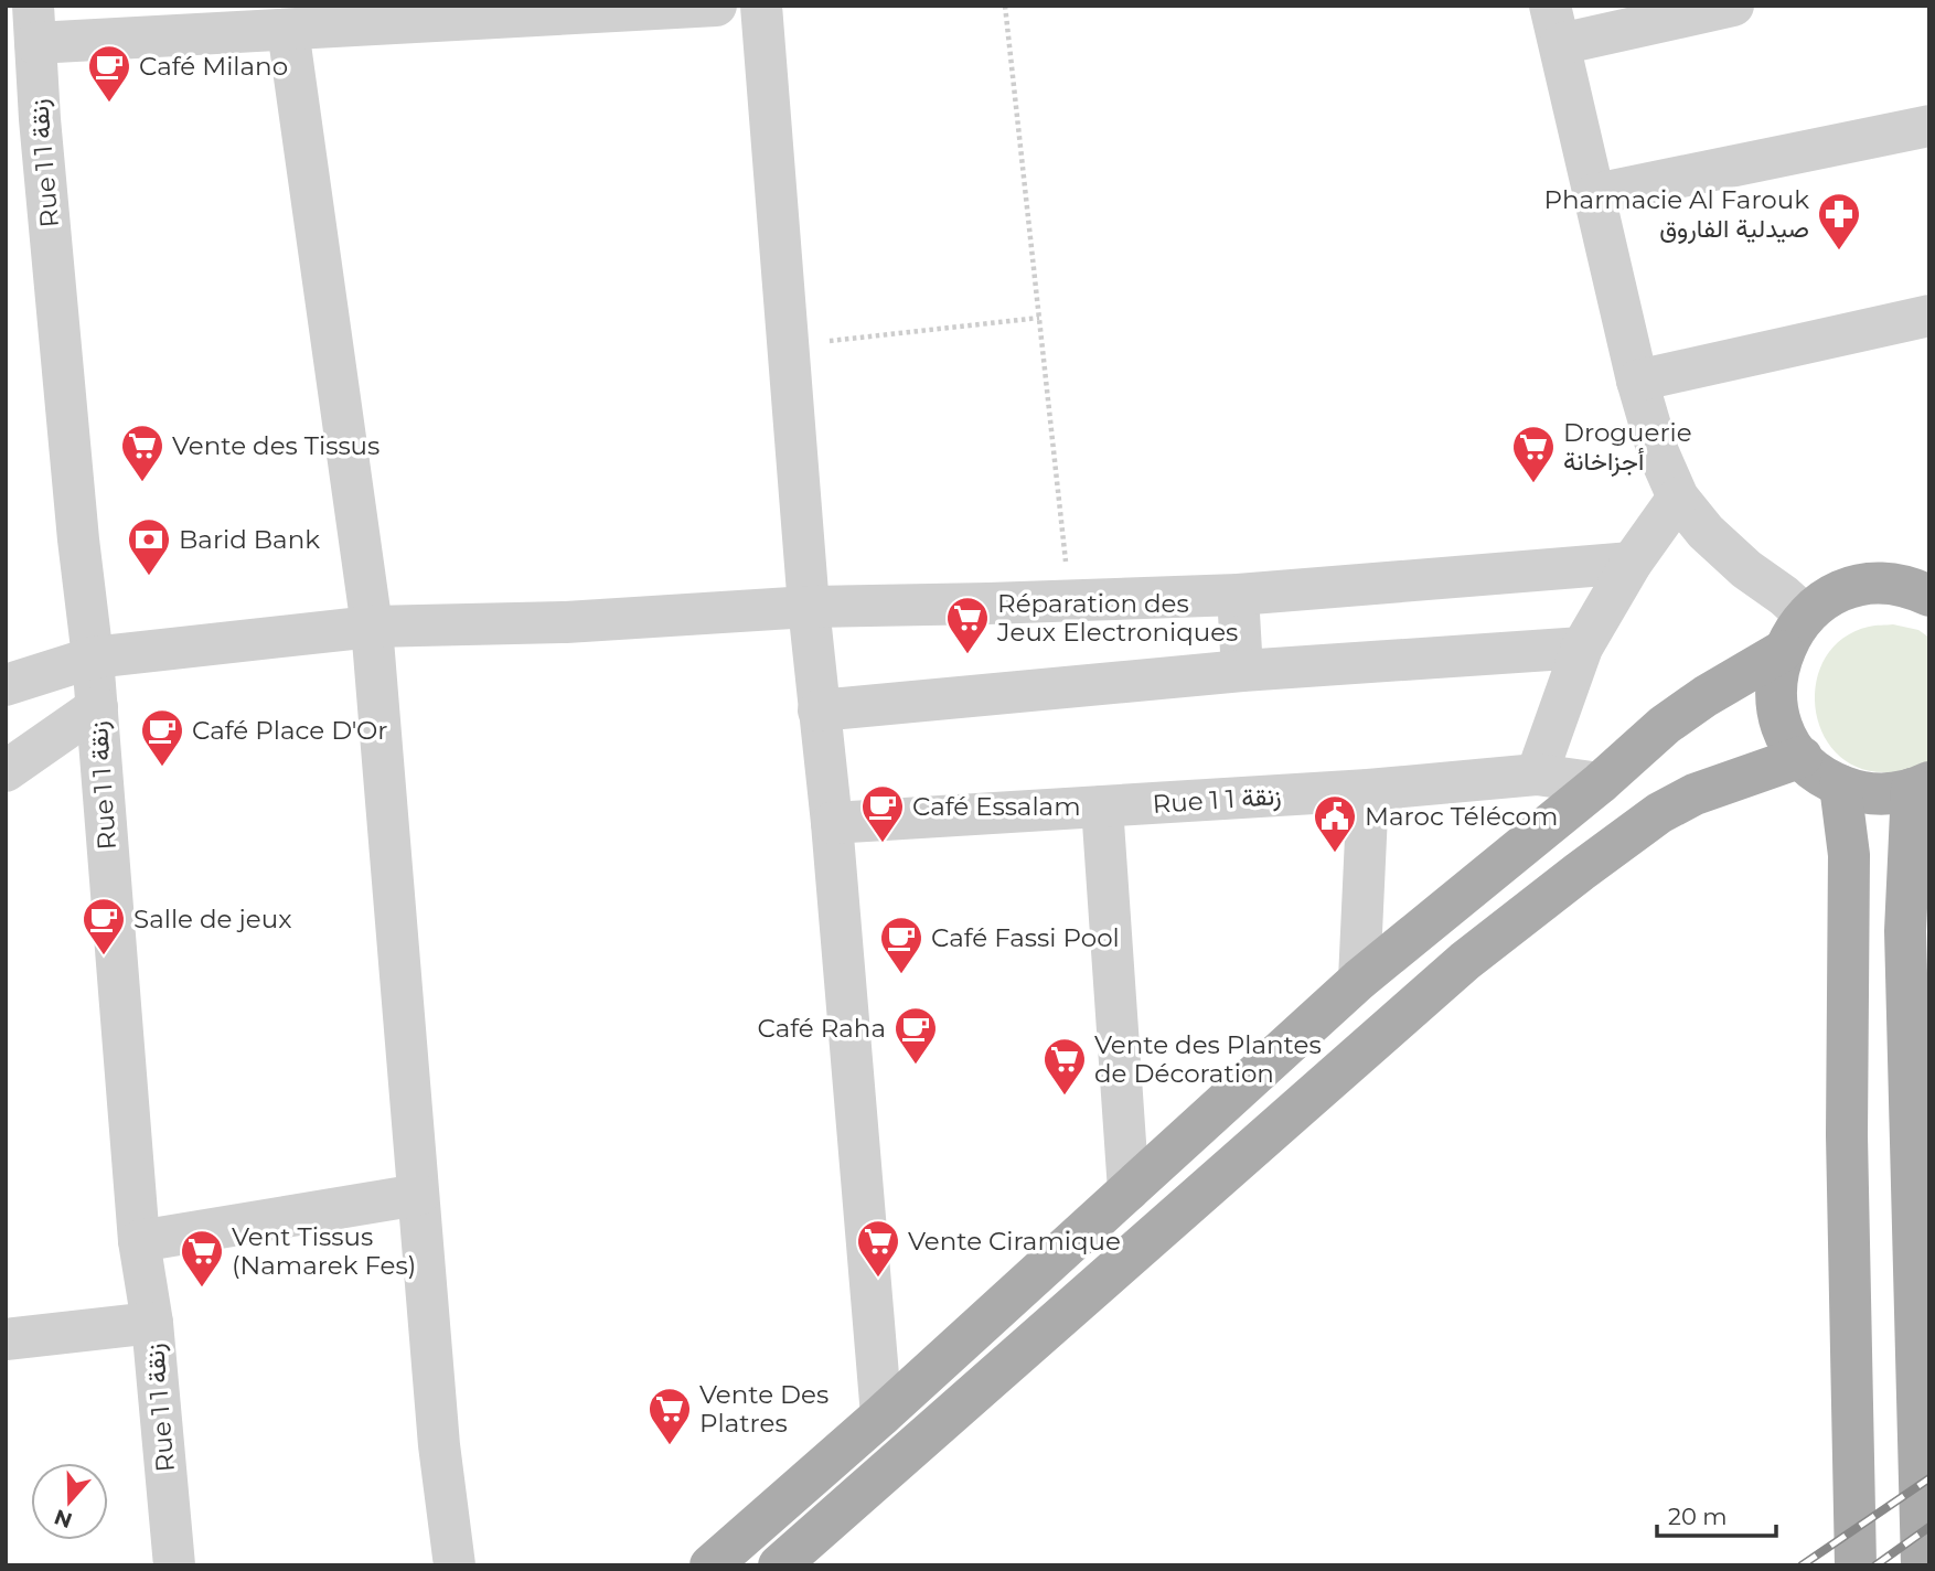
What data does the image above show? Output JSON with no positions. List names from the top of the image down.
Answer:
{
  "streets": {
    "street": ["Rue 1 زنقة 1"]
  },
  "places": {
    "cafe": [
      "Café Milano",
      "Café Place D'Or",
      "Café Essalam",
      "Salle de jeux",
      "Café Fassi Pool",
      "Café Raha"
    ],
    "pharmacy": ["Pharmacie Al Farouk صيدلية الفاروق"],
    "supermarket": [
      "Vente des Tissus",
      "Droguerie أجزاخانة",
      "Réparation des Jeux Electroniques",
      "Vente des Plantes de Décoration",
      "Vente Ciramique",
      "Vent Tissus (Namarek Fes)",
      "Vente Des Platres"
    ],
    "bank": ["Barid Bank"],
    "public building": ["Maroc Télécom"]
  },
  "scale_bar": "20 m",
  "north": "bottom"
}
